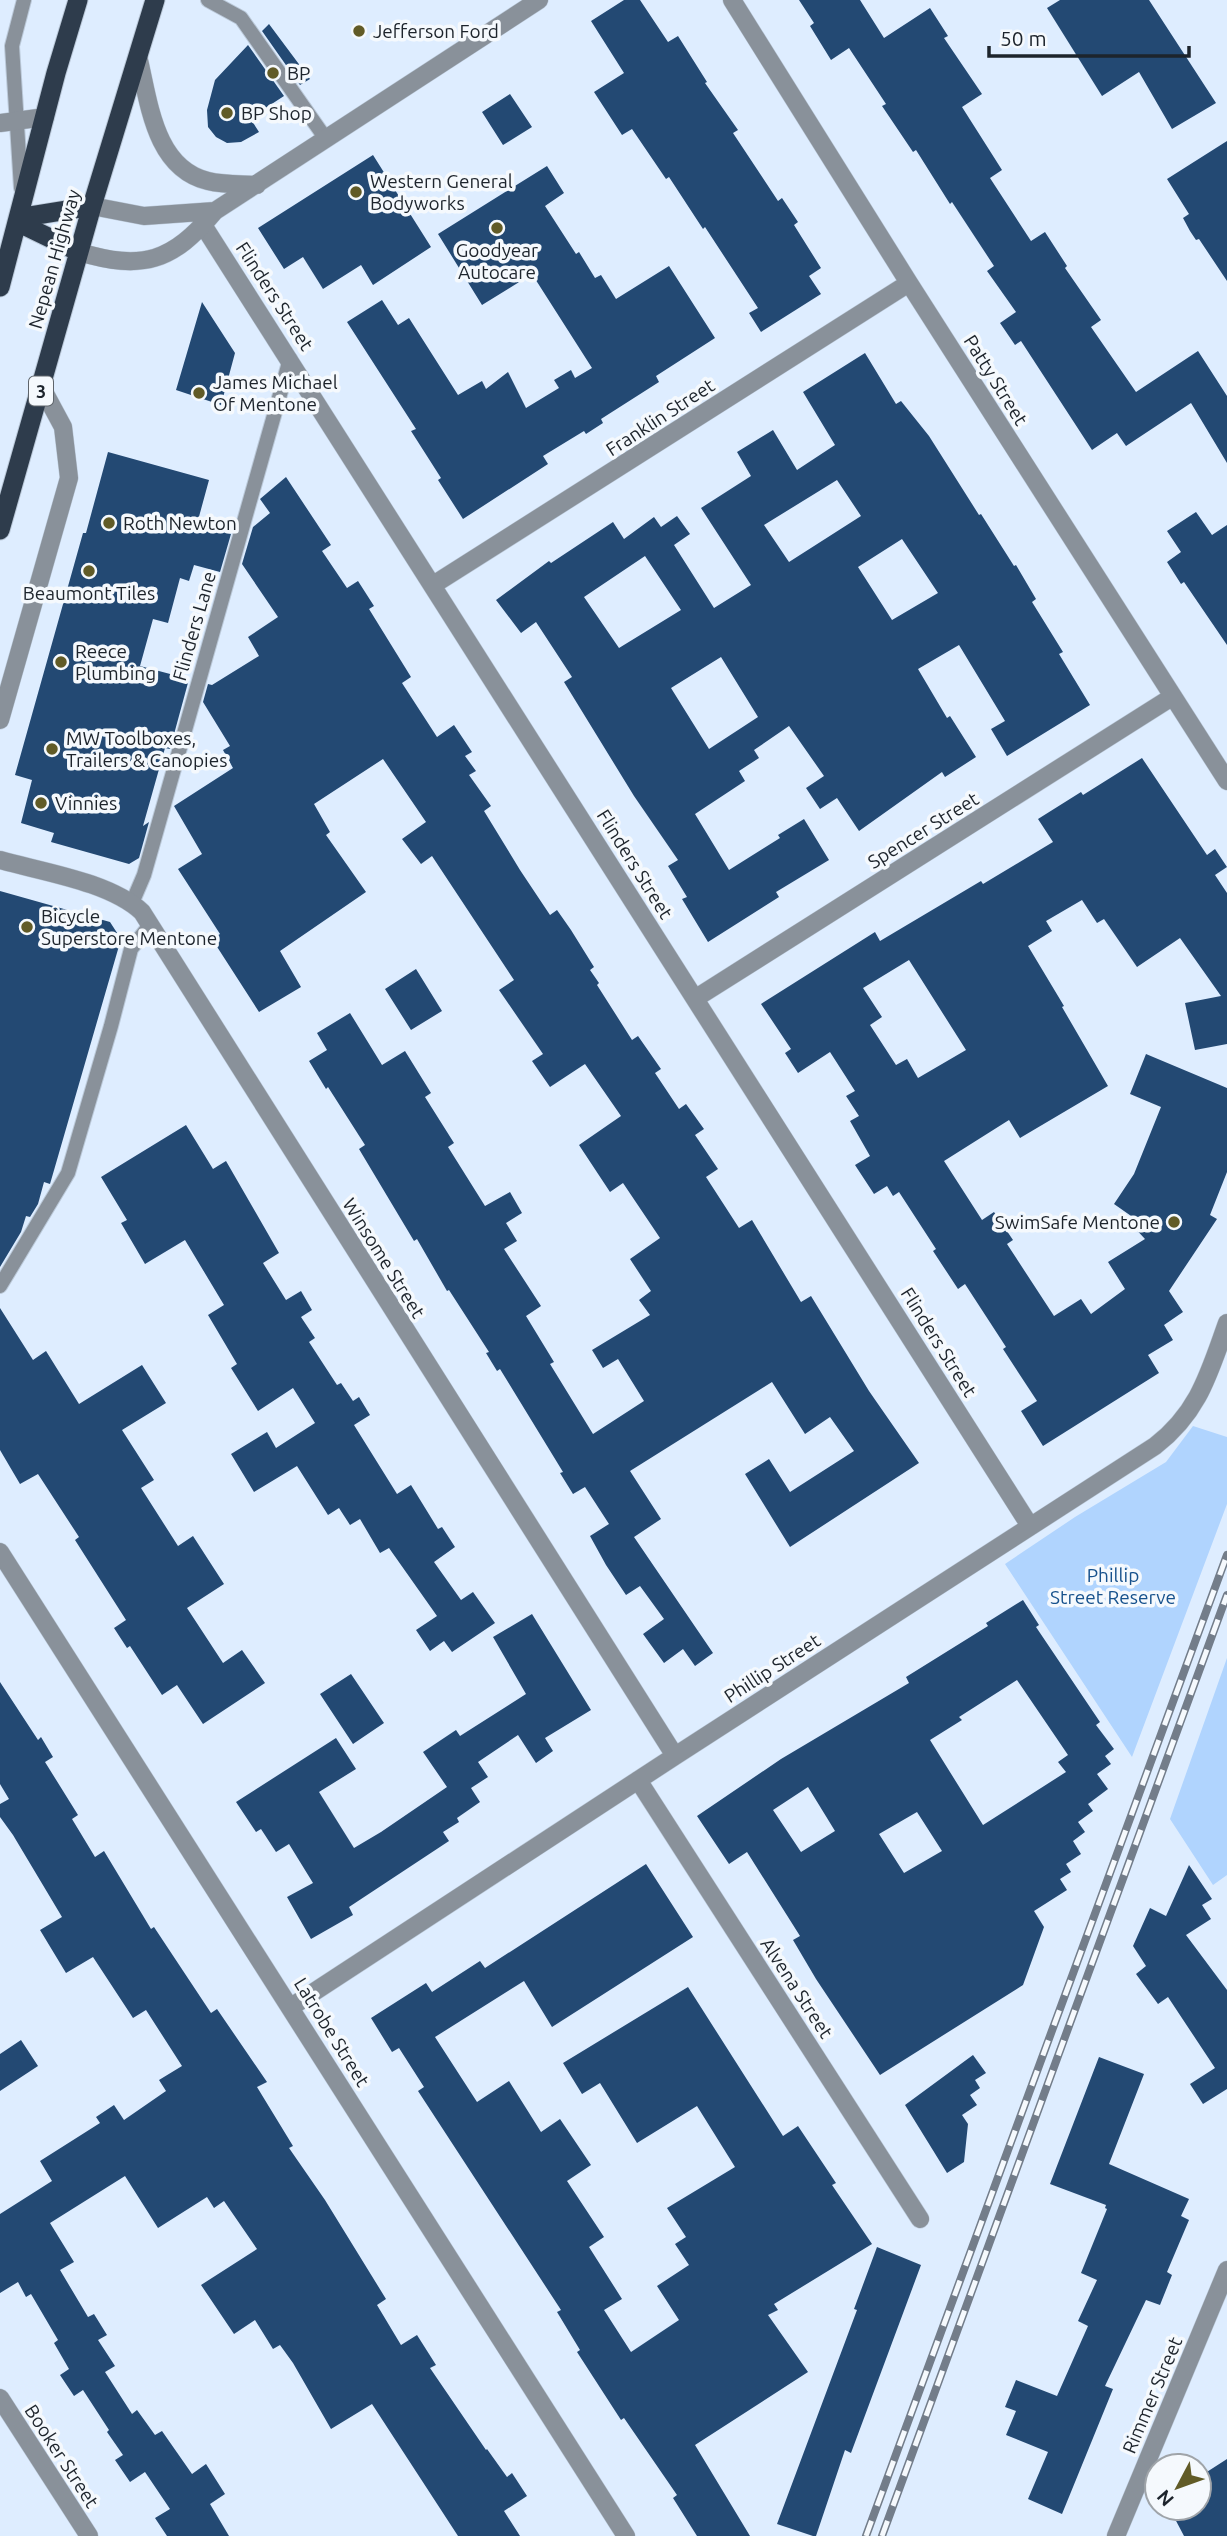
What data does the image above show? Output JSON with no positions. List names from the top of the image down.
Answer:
{
  "streets": {
    "highway": ["Nepean Highway", "3"],
    "street": [
      "Flinders Street",
      "Patty Street",
      "Franklin Street",
      "Spencer Street",
      "Winsome Street",
      "Phillip Street",
      "Alvena Street",
      "Latrobe Street",
      "Rimmer Street",
      "Booker Street"
    ],
    "lane": ["Flinders Lane"]
  },
  "crossings": [
    ["Flinders Street", "Franklin Street"],
    ["Flinders Street", "Flinders Lane"],
    ["Flinders Street", "Spencer Street"],
    ["Flinders Street", "Phillip Street"],
    ["Patty Street", "Franklin Street"],
    ["Patty Street", "Spencer Street"],
    ["Flinders Lane", "Winsome Street"],
    ["Winsome Street", "Phillip Street"],
    ["Phillip Street", "Alvena Street"],
    ["Phillip Street", "Latrobe Street"]
  ],
  "parks": ["Phillip Street Reserve"],
  "places": [
    "Jefferson Ford",
    "BP",
    "BP Shop",
    "Western General Bodyworks",
    "Goodyear Autocare",
    "James Michael Of Mentone",
    "Roth Newton",
    "Beaumont Tiles",
    "Reece Plumbing",
    "MW Toolboxes, Trailers & Canopies",
    "Vinnies",
    "Bicycle Superstore Mentone",
    "SwimSafe Mentone"
  ],
  "scale_bar": "50 m",
  "north": "bottom left"
}
